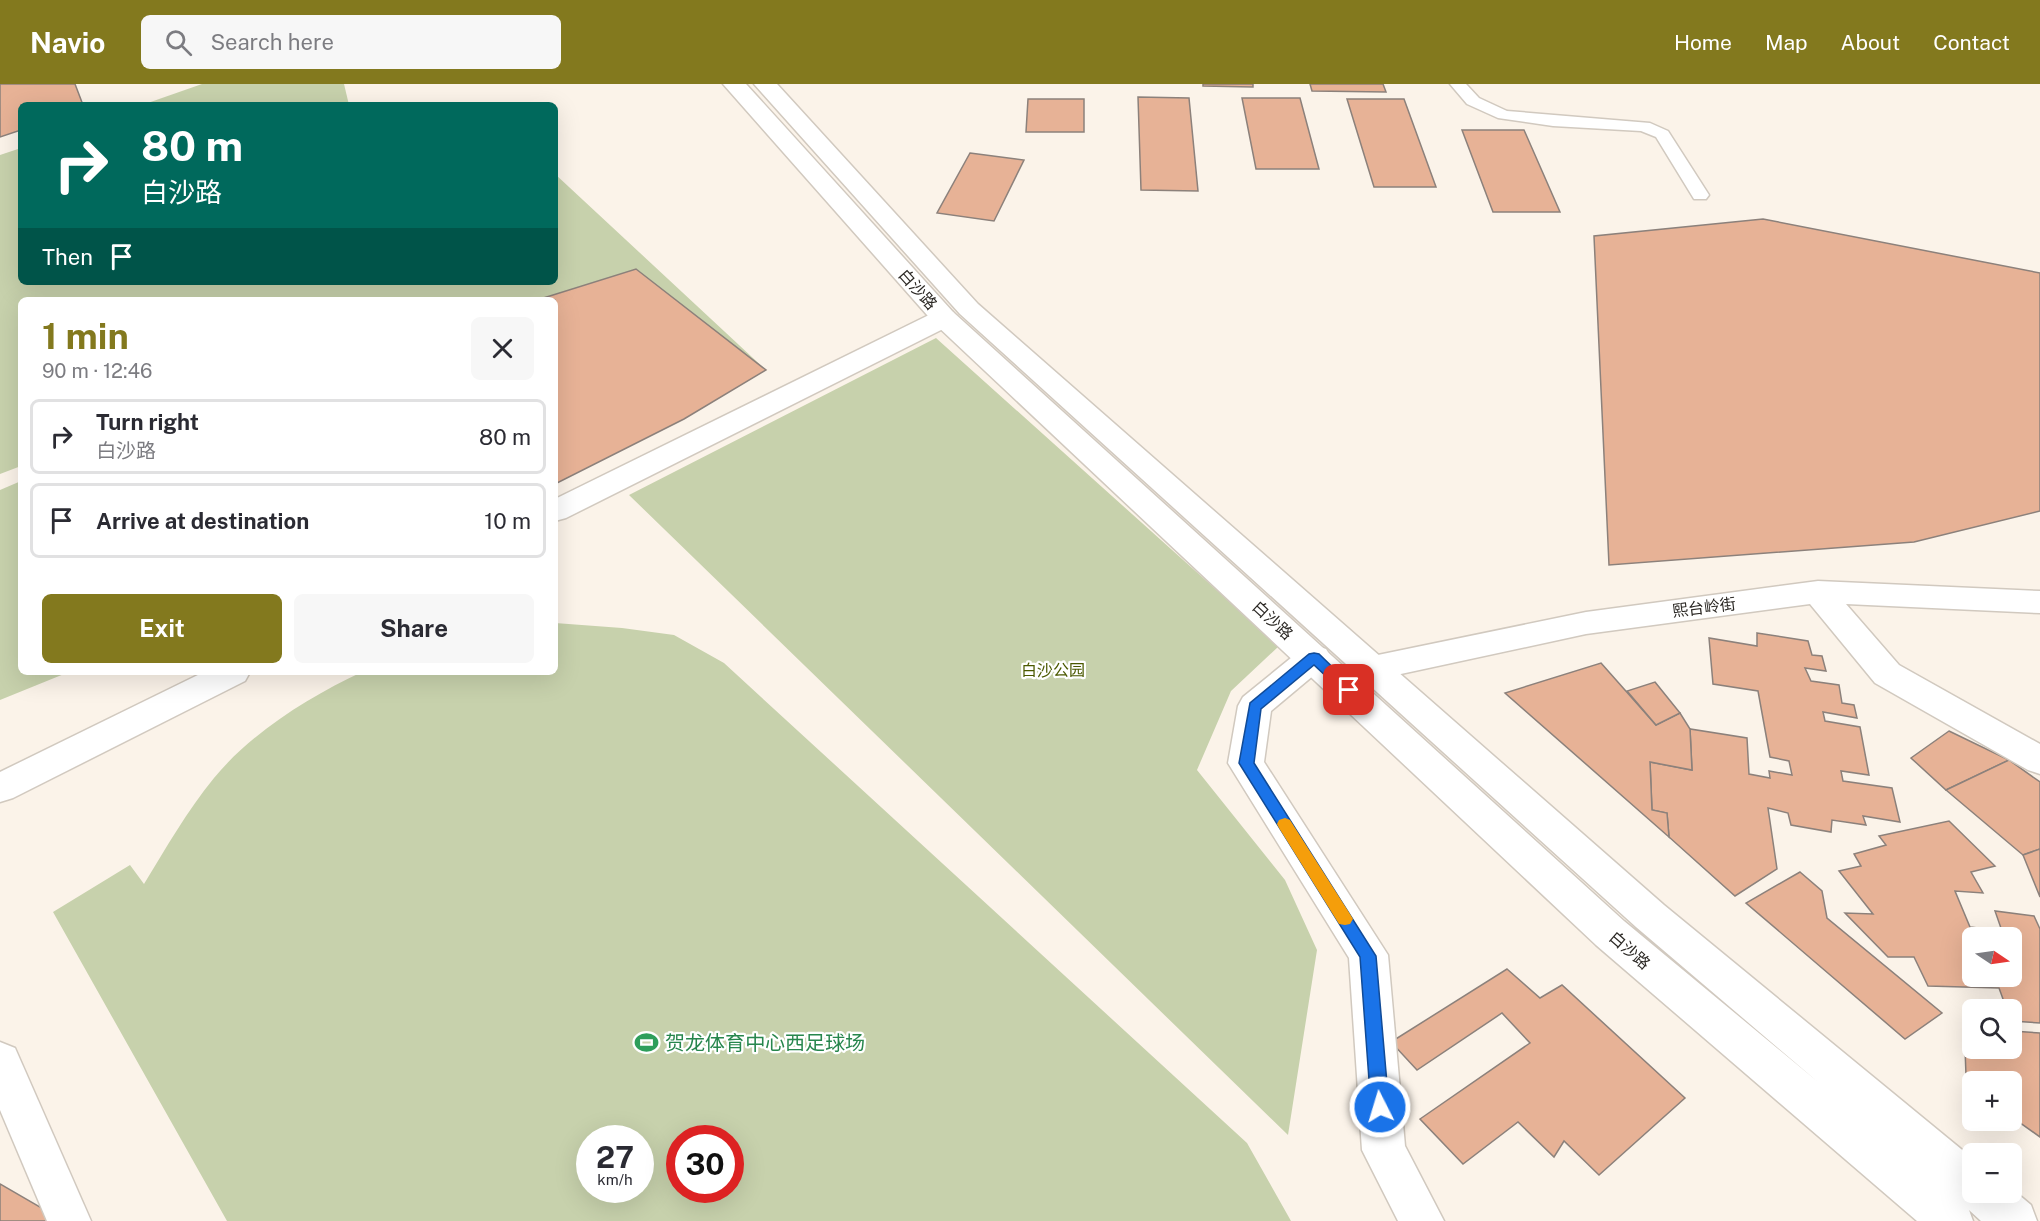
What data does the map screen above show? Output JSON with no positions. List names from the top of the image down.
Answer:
{
  "streets": {
    "street": ["白沙路", "熙台岭街"]
  },
  "crossings": [
    ["白沙路", "熙台岭街"]
  ],
  "parks": ["白沙公园"],
  "places": {
    "sports": ["贺龙体育中心西足球场"]
  },
  "north": "right",
  "page": {
    "header": "Navio",
    "search": "Search here",
    "nav": [
      "Home",
      "Map",
      "About",
      "Contact"
    ],
    "turn": ["80 m", "白沙路"],
    "then": "Then",
    "heading": ["1 min", "90 m · 12:46"],
    "list": [
      {
        "name": "Turn right",
        "note": "白沙路",
        "value": "80 m"
      },
      {
        "name": "Arrive at destination",
        "value": "10 m"
      }
    ],
    "buttons": ["Exit", "Share"],
    "map_buttons": ["+", "−"],
    "speed": "27 km/h",
    "limit": "30"
  }
}
